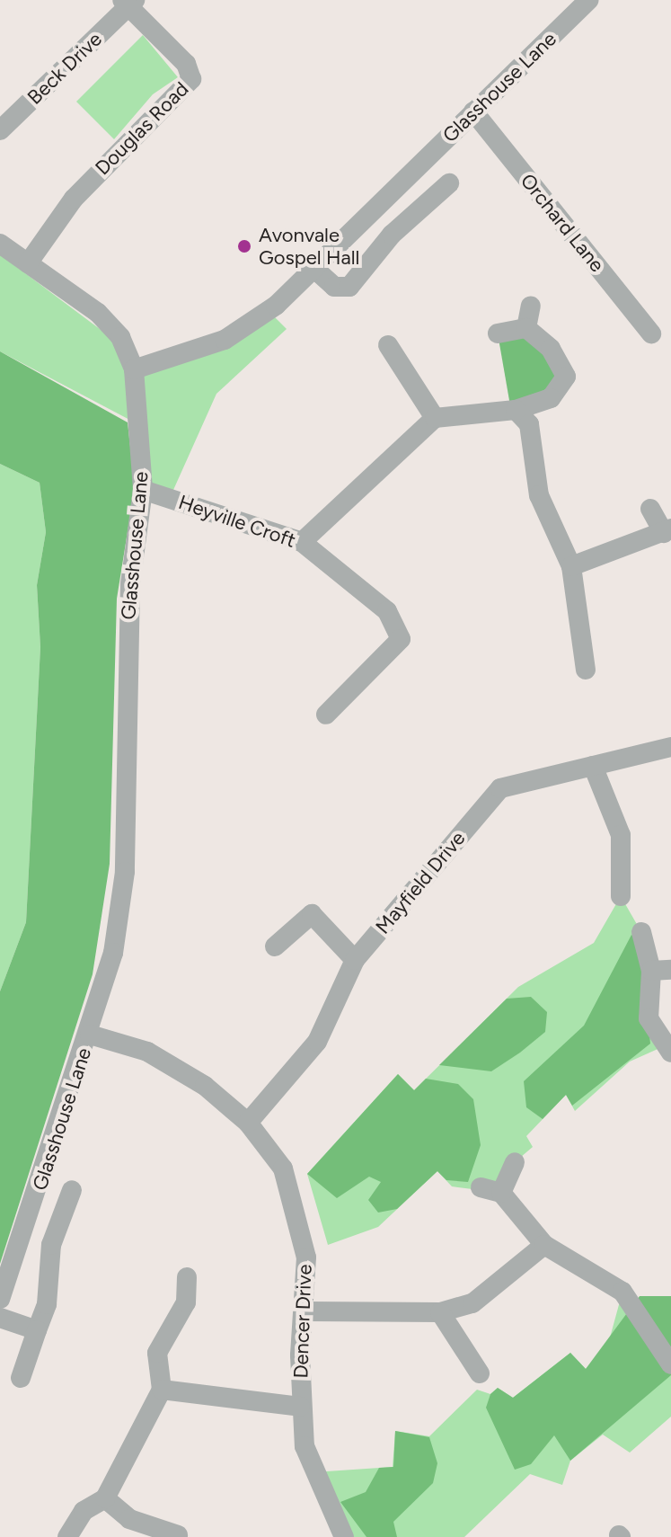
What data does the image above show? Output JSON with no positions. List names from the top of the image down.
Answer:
{
  "streets": {
    "street": [
      "Beck Drive",
      "Glasshouse Lane",
      "Douglas Road",
      "Orchard Lane",
      "Heyville Croft",
      "Mayfield Drive",
      "Dencer Drive"
    ]
  },
  "crossings": [
    ["Beck Drive", "Douglas Road"],
    ["Glasshouse Lane", "Orchard Lane"],
    ["Glasshouse Lane", "Heyville Croft"],
    ["Glasshouse Lane", "Dencer Drive"],
    ["Mayfield Drive", "Dencer Drive"]
  ],
  "places": ["Avonvale Gospel Hall"]
}
